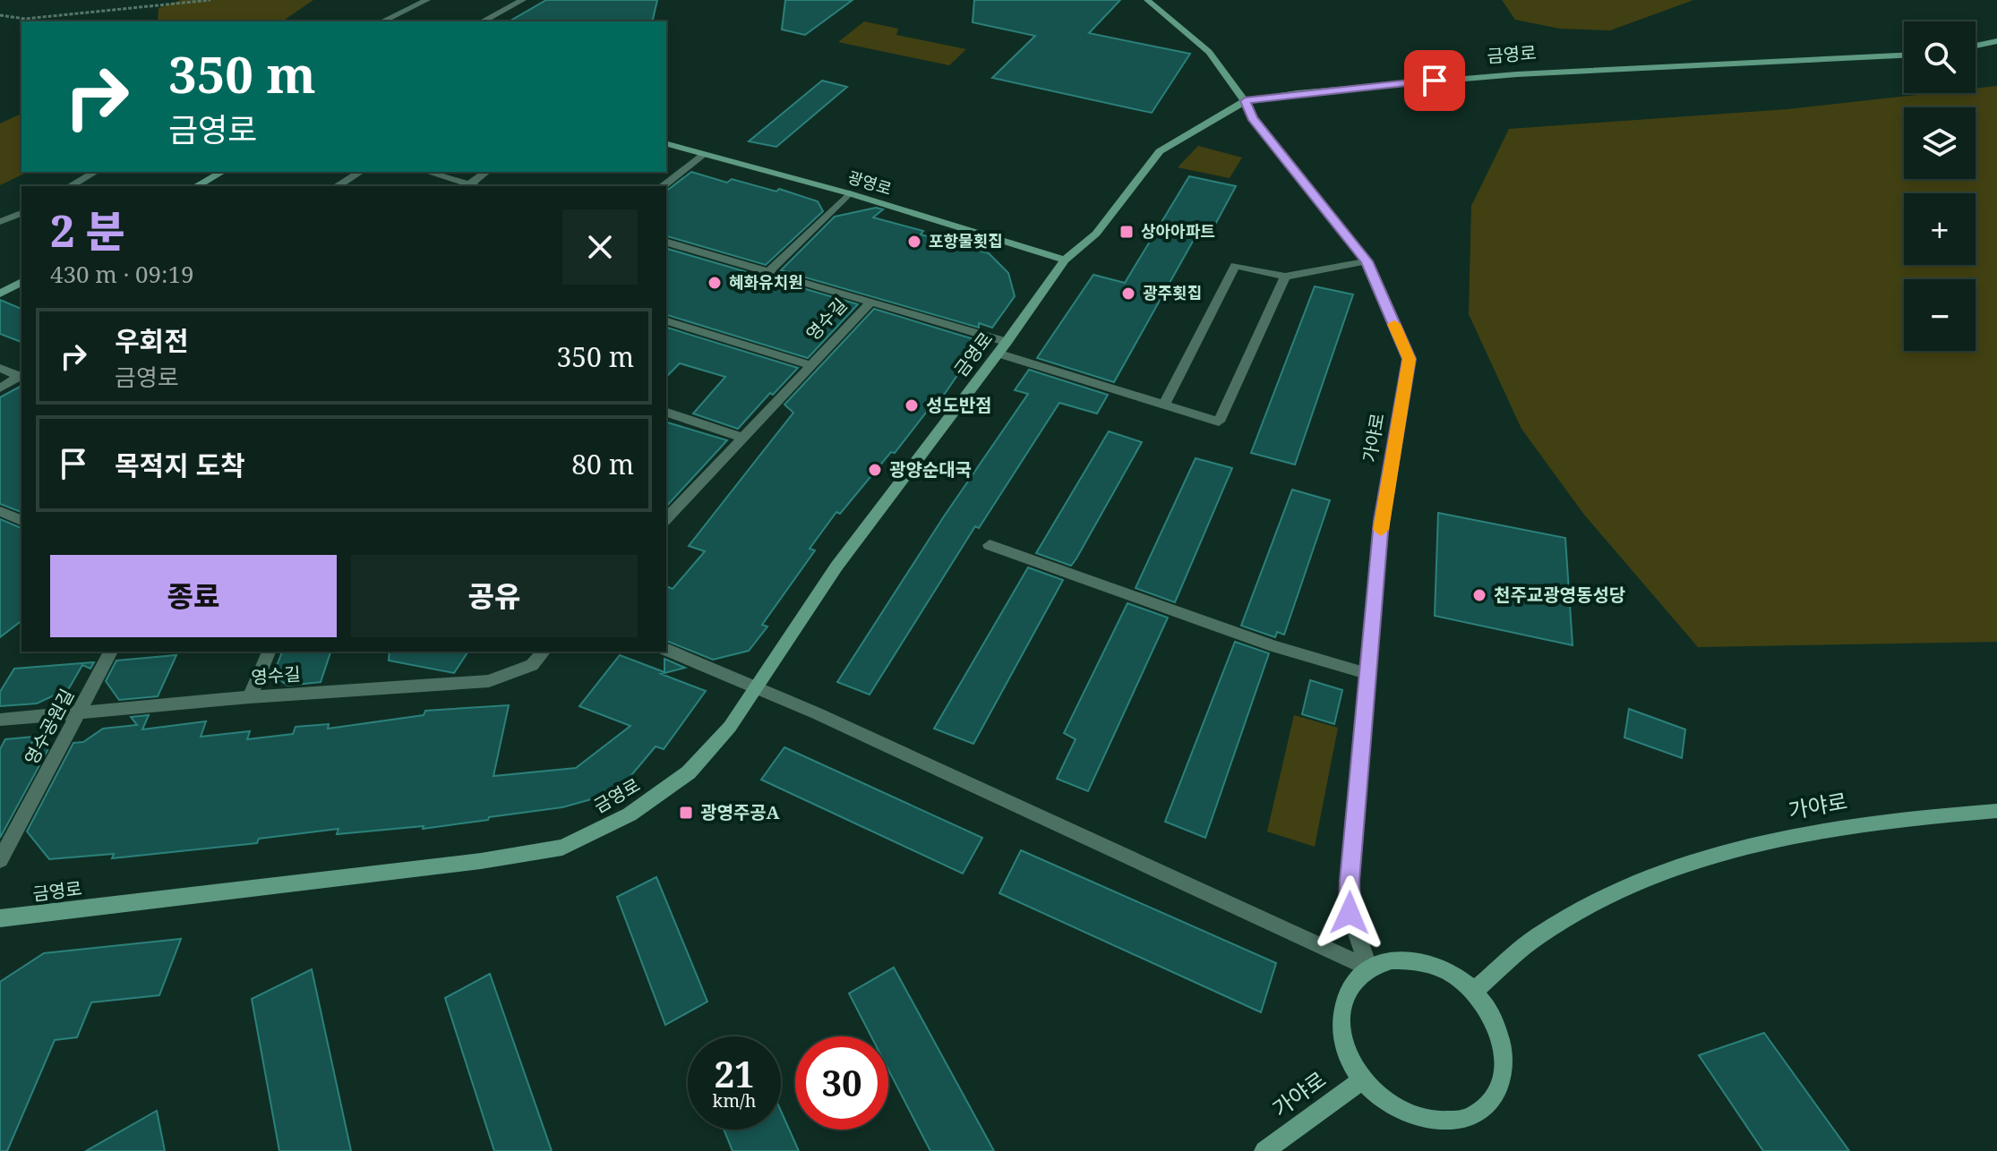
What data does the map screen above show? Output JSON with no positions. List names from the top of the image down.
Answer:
{
  "streets": {
    "street": [
      "금영로",
      "광영로",
      "영수길",
      "가야로",
      "영수공원길"
    ]
  },
  "crossings": [
    ["금영로", "광영로"],
    ["금영로", "가야로"],
    ["영수길", "영수공원길"]
  ],
  "places": {
    "transit": ["상아아파트", "광영주공A"],
    "other": [
      "포항물횟집",
      "혜화유치원",
      "광주횟집",
      "성도반점",
      "광양순대국",
      "천주교광영동성당"
    ]
  },
  "page": {
    "map_buttons": ["+", "−"],
    "turn": ["350 m", "금영로"],
    "heading": ["2 분", "430 m · 09:19"],
    "list": [
      {
        "name": "우회전",
        "note": "금영로",
        "value": "350 m"
      },
      {
        "name": "목적지 도착",
        "value": "80 m"
      }
    ],
    "buttons": ["종료", "공유"],
    "speed": "21 km/h",
    "limit": "30"
  }
}
